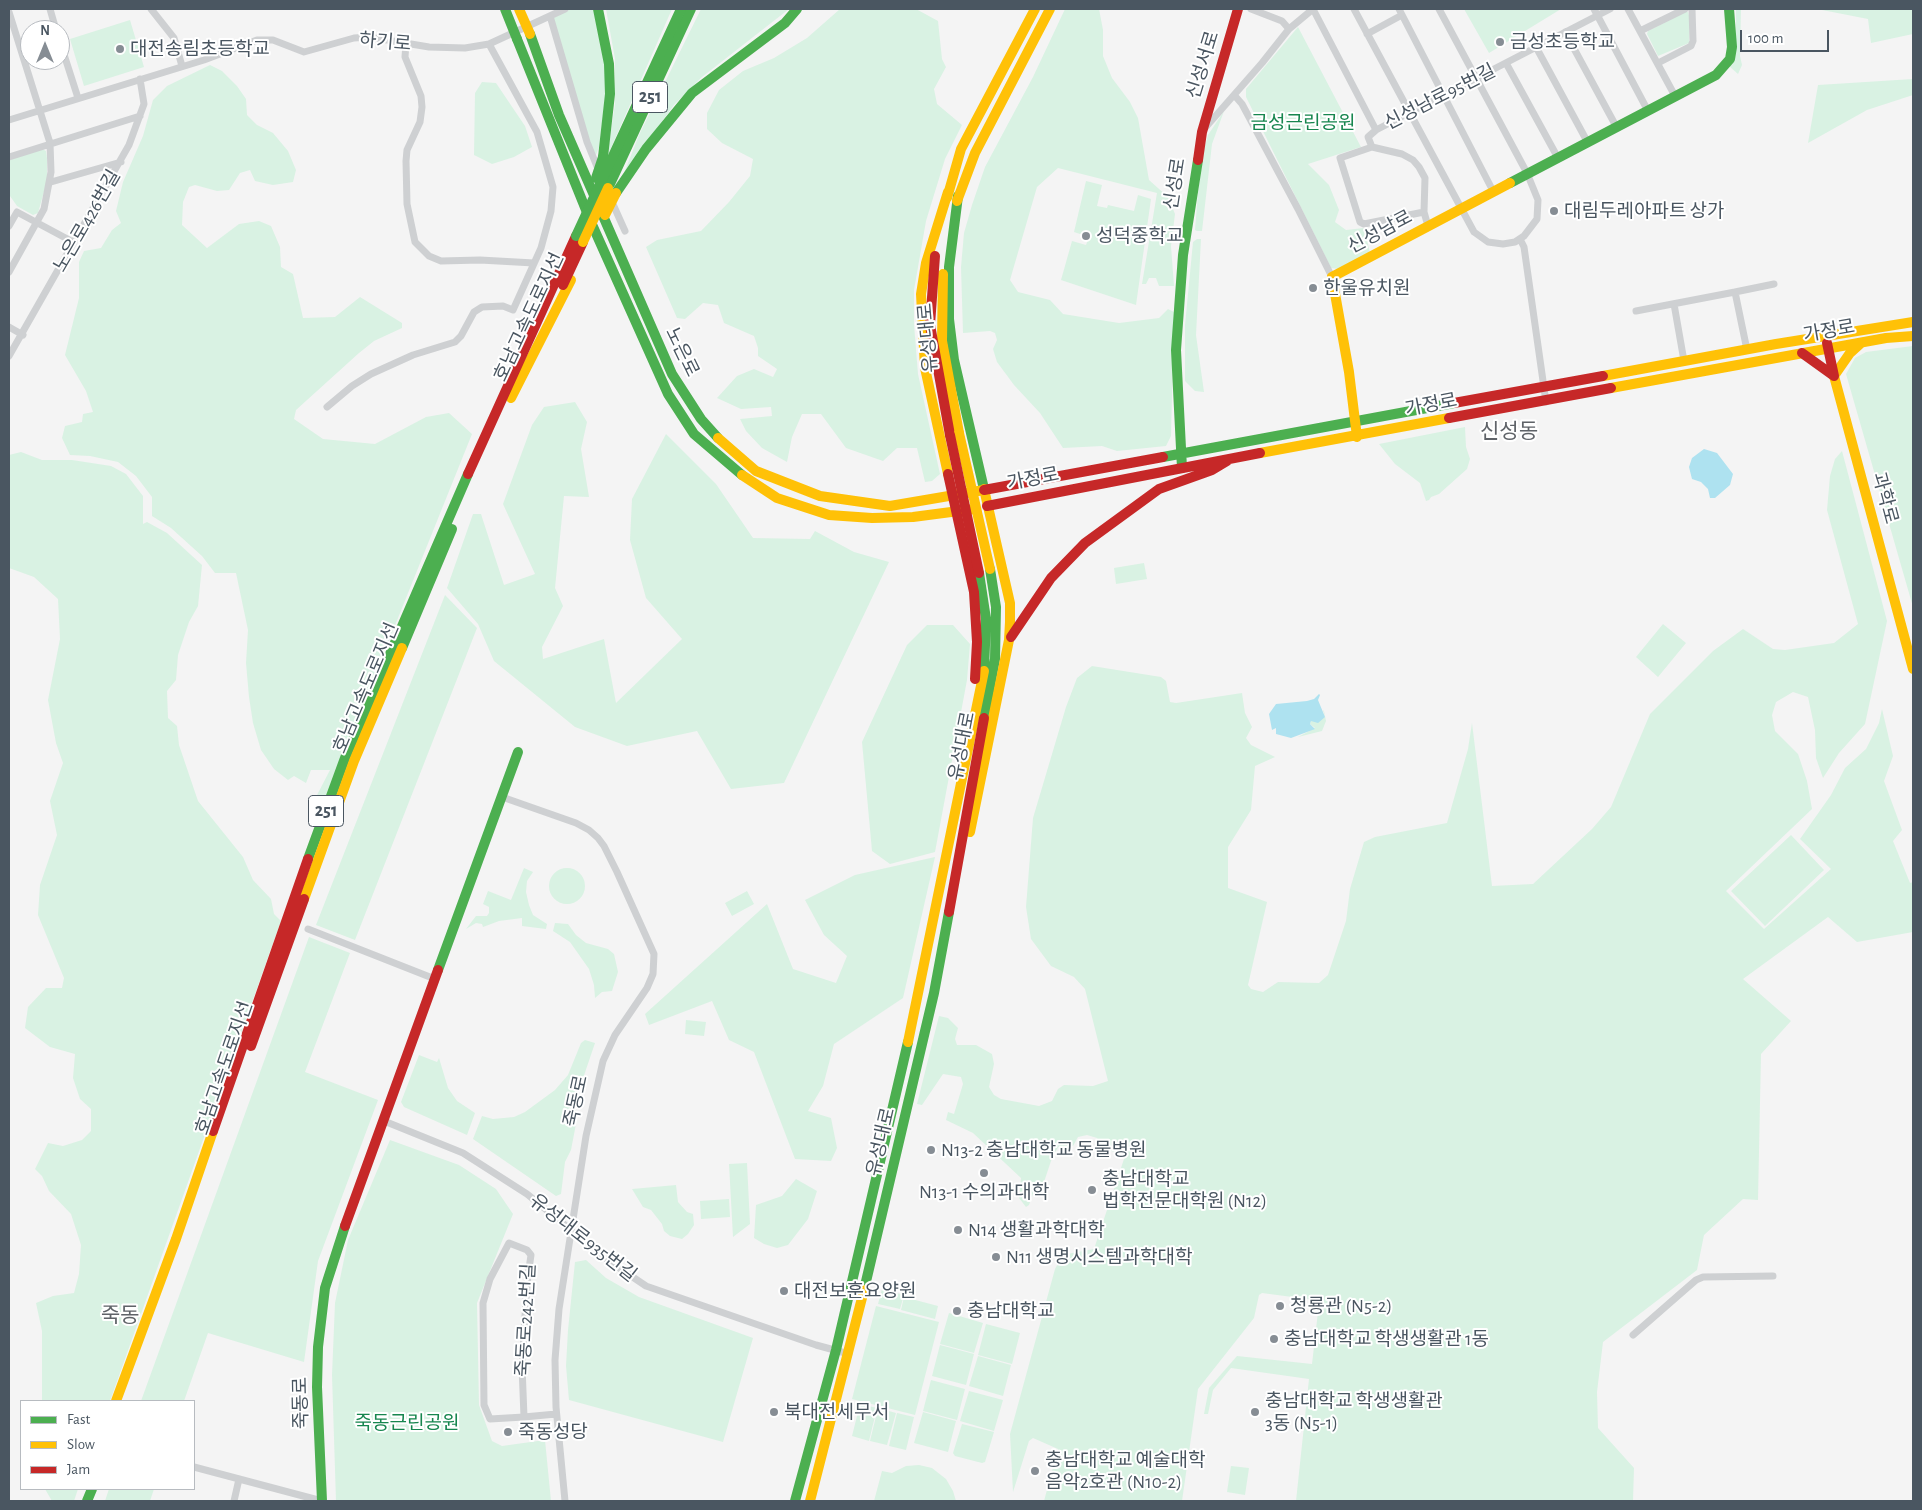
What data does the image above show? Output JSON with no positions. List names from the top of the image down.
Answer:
{
  "streets": {
    "main road": [
      "신성서로",
      "251",
      "신성로",
      "신성남로",
      "호남고속도로지선",
      "가정로",
      "유성대로",
      "노은로",
      "과학로",
      "죽동로"
    ],
    "street": [
      "하기로",
      "신성남로95번길",
      "노은로426번길",
      "유성대로935번길",
      "죽동로242번길"
    ]
  },
  "crossings": [
    ["하기로", "노은로426번길"],
    ["신성서로", "신성로"],
    ["신성로", "가정로"],
    ["가정로", "노은로"],
    ["가정로", "과학로"],
    ["유성대로", "유성대로935번길"],
    ["죽동로", "유성대로935번길"],
    ["죽동로", "죽동로242번길"]
  ],
  "districts": ["신성동", "죽동"],
  "parks": ["금성근린공원", "죽동근린공원"],
  "places": [
    "금성초등학교",
    "대전송림초등학교",
    "대림두레아파트 상가",
    "성덕중학교",
    "한울유치원",
    "N13-2 충남대학교 동물병원",
    "N13-1 수의과대학",
    "충남대학교 법학전문대학원 (N12)",
    "N14 생활과학대학",
    "N11 생명시스템과학대학",
    "대전보훈요양원",
    "청룡관 (N5-2)",
    "충남대학교",
    "충남대학교 학생생활관 1동",
    "북대전세무서",
    "충남대학교 학생생활관 3동 (N5-1)",
    "죽동성당",
    "충남대학교 예술대학 음악2호관 (N10-2)"
  ],
  "legend": ["Fast", "Slow", "Jam"],
  "scale_bar": "100 m",
  "north": "top"
}
